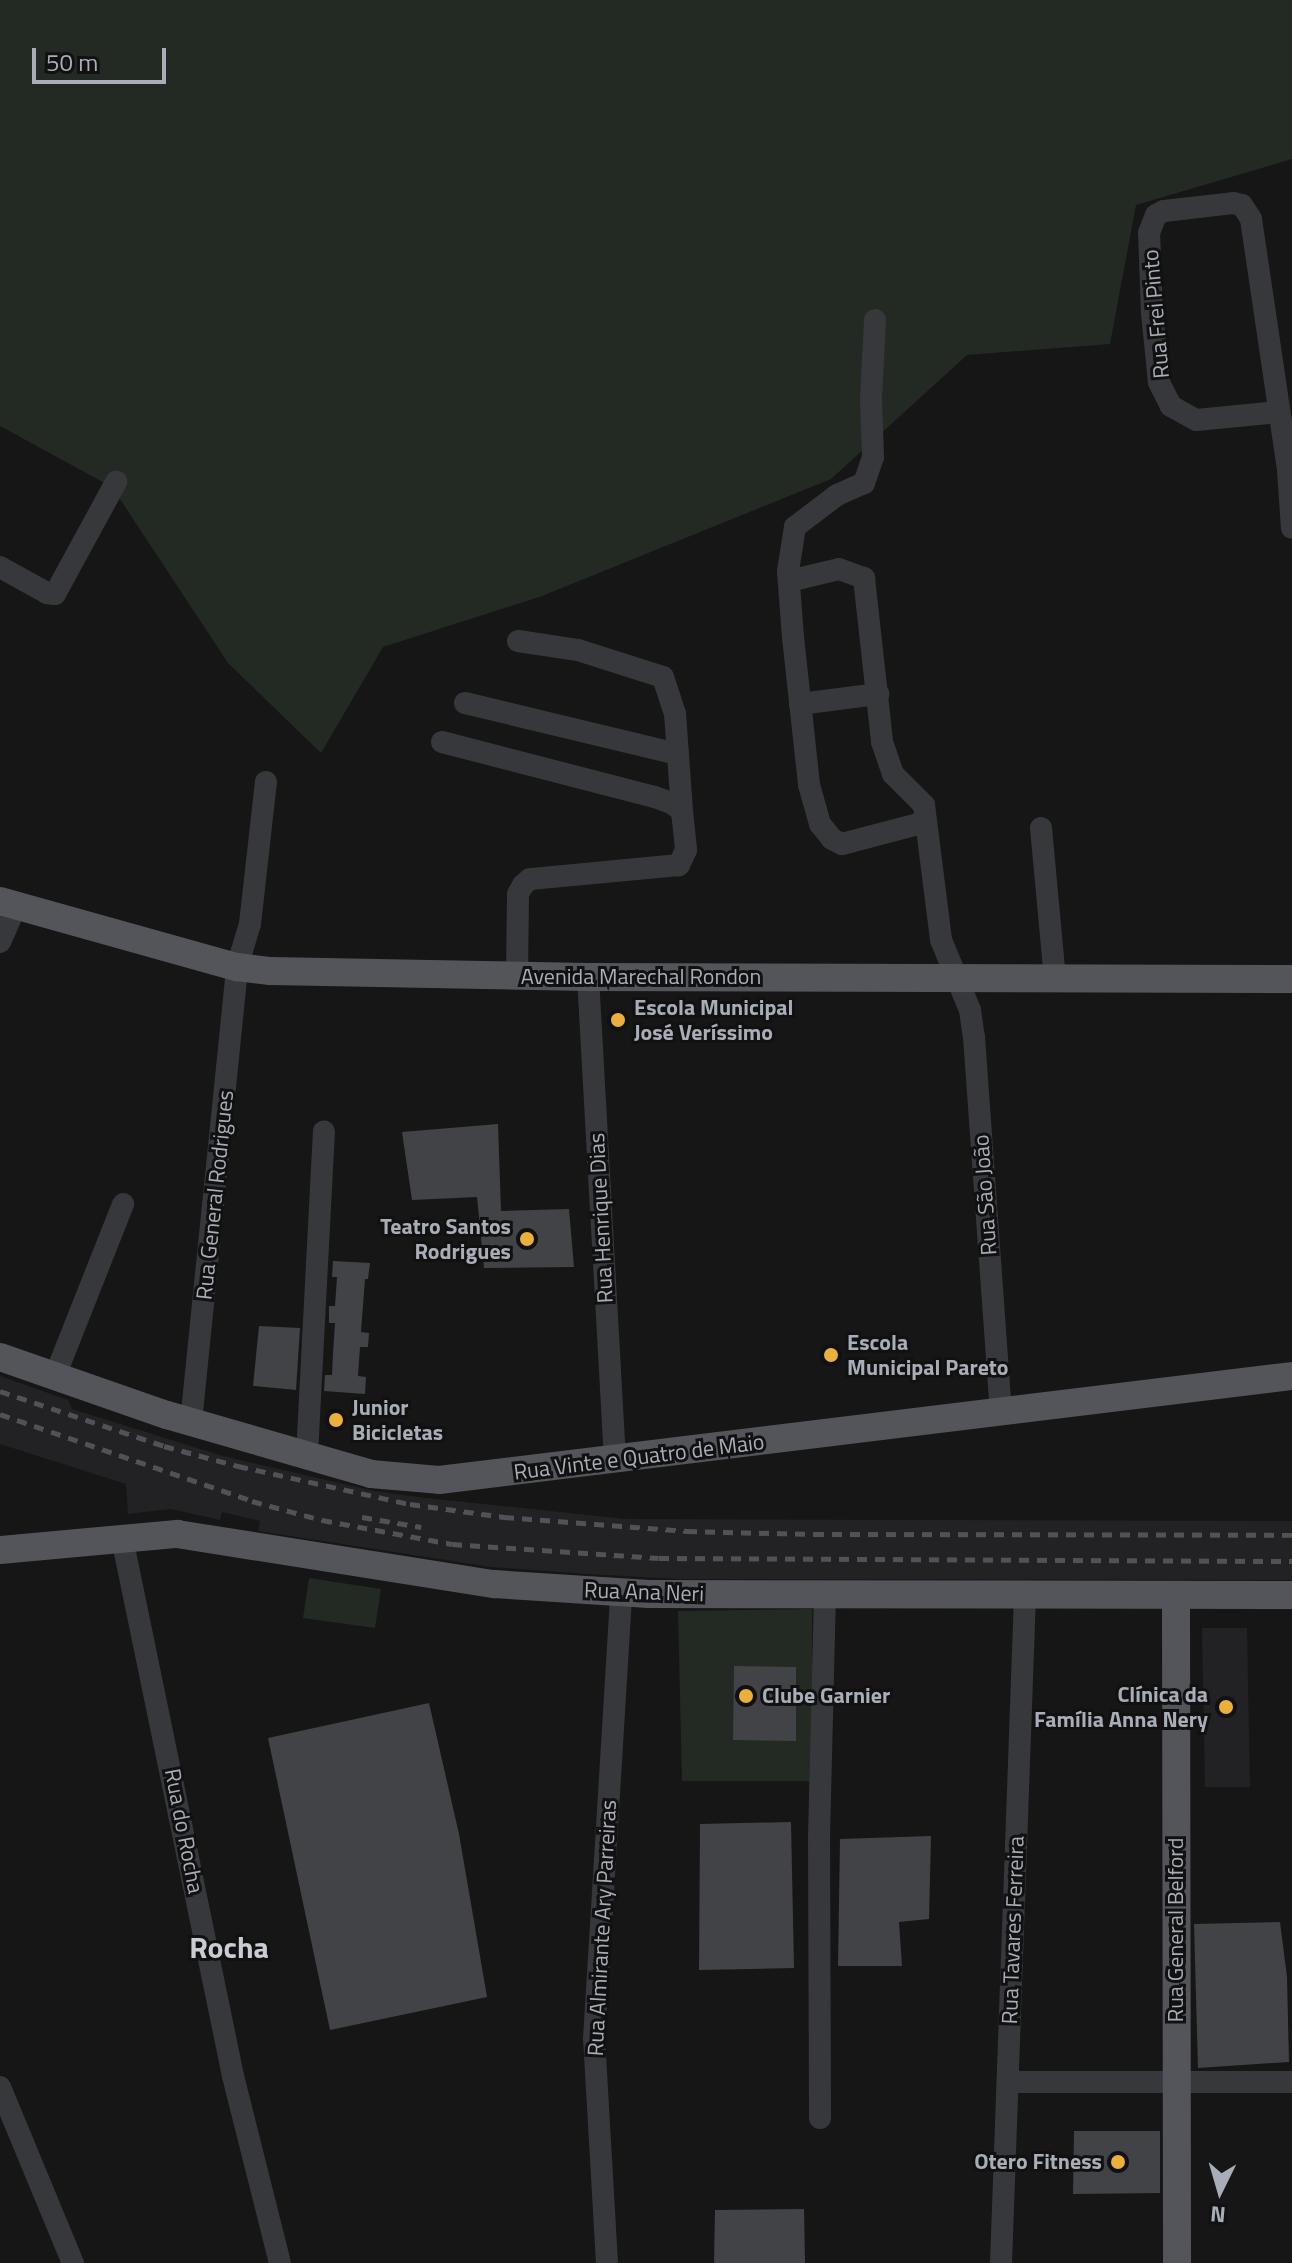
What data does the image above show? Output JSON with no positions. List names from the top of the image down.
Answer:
{
  "streets": {
    "main road": [
      "Avenida Marechal Rondon",
      "Rua Vinte e Quatro de Maio",
      "Rua Ana Neri",
      "Rua General Belford"
    ],
    "street": [
      "Rua Frei Pinto",
      "Rua General Rodrigues",
      "Rua São João",
      "Rua Henrique Dias",
      "Rua do Rocha",
      "Rua Almirante Ary Parreiras",
      "Rua Tavares Ferreira"
    ]
  },
  "crossings": [
    ["Avenida Marechal Rondon", "Rua General Rodrigues"],
    ["Avenida Marechal Rondon", "Rua São João"],
    ["Avenida Marechal Rondon", "Rua Henrique Dias"],
    ["Rua General Rodrigues", "Rua Vinte e Quatro de Maio"],
    ["Rua São João", "Rua Vinte e Quatro de Maio"],
    ["Rua Henrique Dias", "Rua Vinte e Quatro de Maio"],
    ["Rua Ana Neri", "Rua do Rocha"],
    ["Rua Ana Neri", "Rua Almirante Ary Parreiras"],
    ["Rua Ana Neri", "Rua Tavares Ferreira"],
    ["Rua Ana Neri", "Rua General Belford"]
  ],
  "districts": ["Rocha"],
  "places": [
    "Escola Municipal José Veríssimo",
    "Teatro Santos Rodrigues",
    "Escola Municipal Pareto",
    "Junior Bicicletas",
    "Clube Garnier",
    "Clínica da Família Anna Nery",
    "Otero Fitness"
  ],
  "scale_bar": "50 m",
  "north": "bottom"
}
